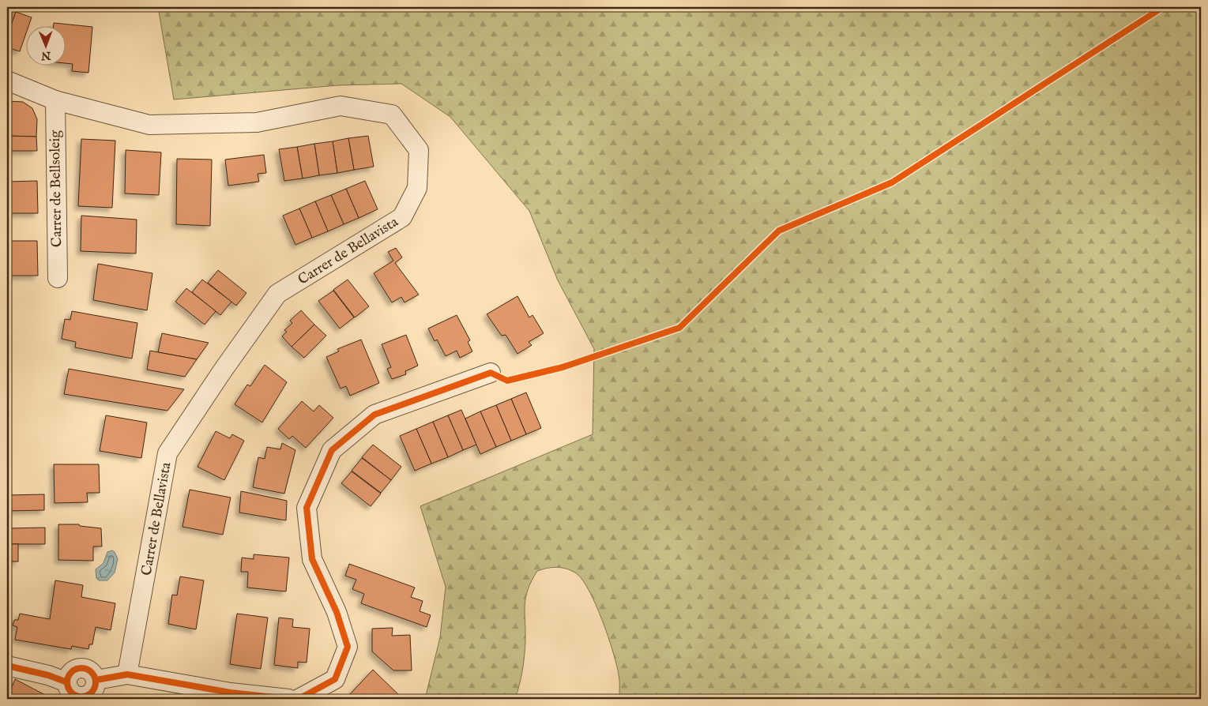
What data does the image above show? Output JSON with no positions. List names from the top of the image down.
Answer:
{
  "streets": {
    "street": ["Carrer de Bellsoleig", "Carrer de Bellavista"]
  },
  "crossings": [
    ["Carrer de Bellsoleig", "Carrer de Bellavista"]
  ],
  "north": "bottom"
}
